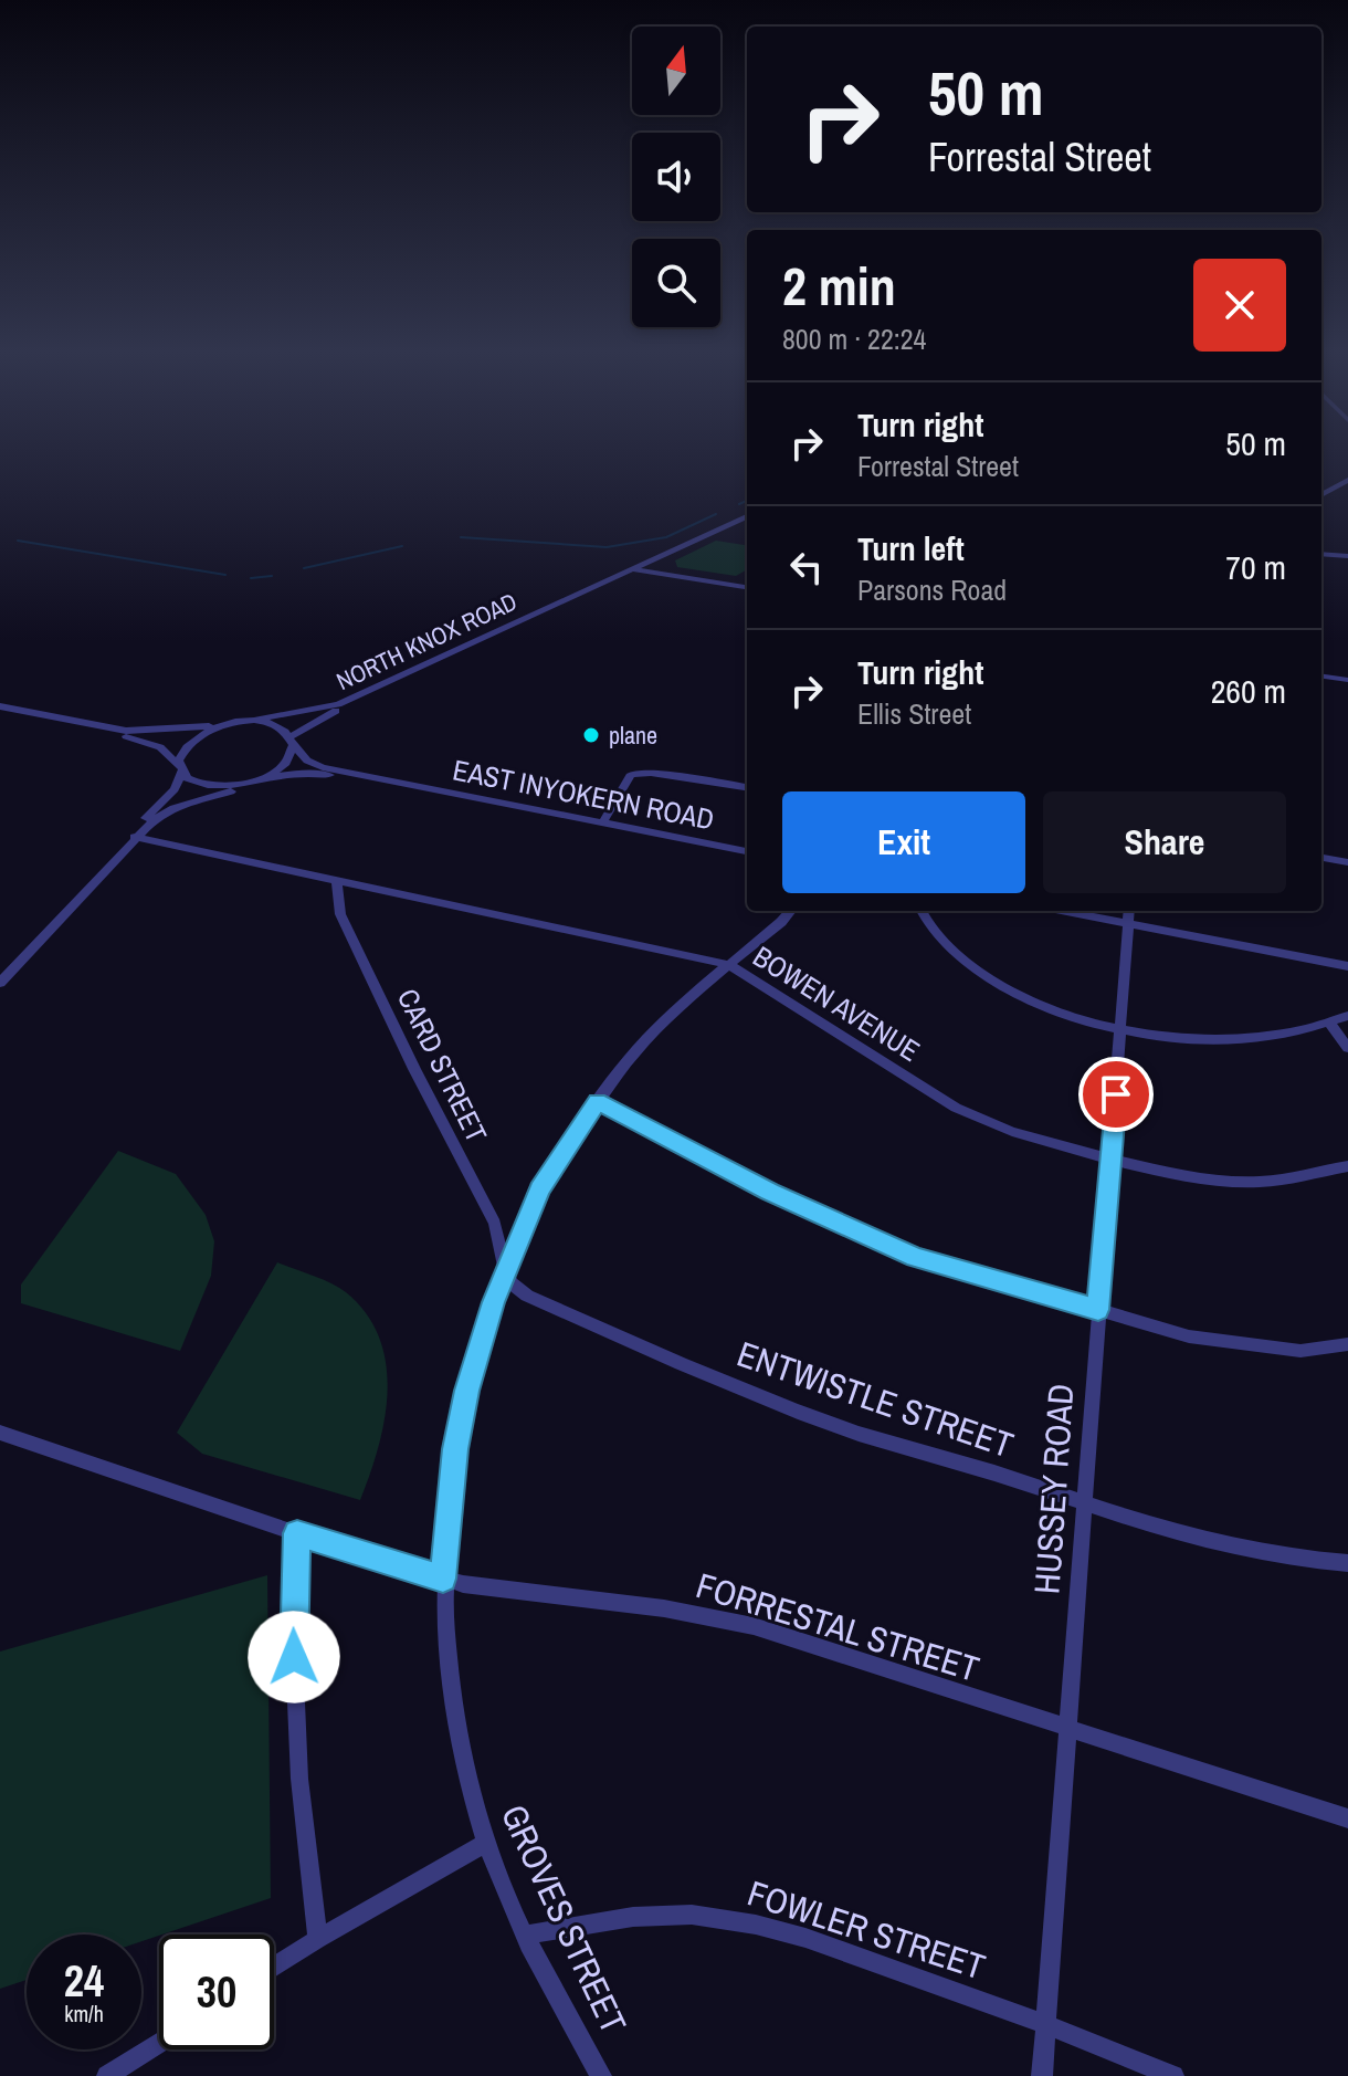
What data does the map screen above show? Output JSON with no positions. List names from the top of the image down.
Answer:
{
  "streets": {
    "street": [
      "NORTH KNOX ROAD",
      "EAST INYOKERN ROAD",
      "BOWEN AVENUE",
      "CARD STREET",
      "ENTWISTLE STREET",
      "HUSSEY ROAD",
      "FORRESTAL STREET",
      "GROVES STREET",
      "FOWLER STREET"
    ]
  },
  "crossings": [
    ["NORTH KNOX ROAD", "EAST INYOKERN ROAD"],
    ["BOWEN AVENUE", "CARD STREET"],
    ["BOWEN AVENUE", "HUSSEY ROAD"],
    ["BOWEN AVENUE", "GROVES STREET"],
    ["CARD STREET", "ENTWISTLE STREET"],
    ["CARD STREET", "GROVES STREET"],
    ["ENTWISTLE STREET", "HUSSEY ROAD"],
    ["ENTWISTLE STREET", "GROVES STREET"],
    ["HUSSEY ROAD", "FORRESTAL STREET"],
    ["HUSSEY ROAD", "FOWLER STREET"],
    ["FORRESTAL STREET", "GROVES STREET"],
    ["GROVES STREET", "FOWLER STREET"]
  ],
  "places": ["plane"],
  "north": "top",
  "page": {
    "turn": ["50 m", "Forrestal Street"],
    "heading": ["2 min", "800 m · 22:24"],
    "list": [
      {
        "name": "Turn right",
        "note": "Forrestal Street",
        "value": "50 m"
      },
      {
        "name": "Turn left",
        "note": "Parsons Road",
        "value": "70 m"
      },
      {
        "name": "Turn right",
        "note": "Ellis Street",
        "value": "260 m"
      }
    ],
    "buttons": ["Exit", "Share"],
    "speed": "24 km/h",
    "limit": "30"
  }
}
